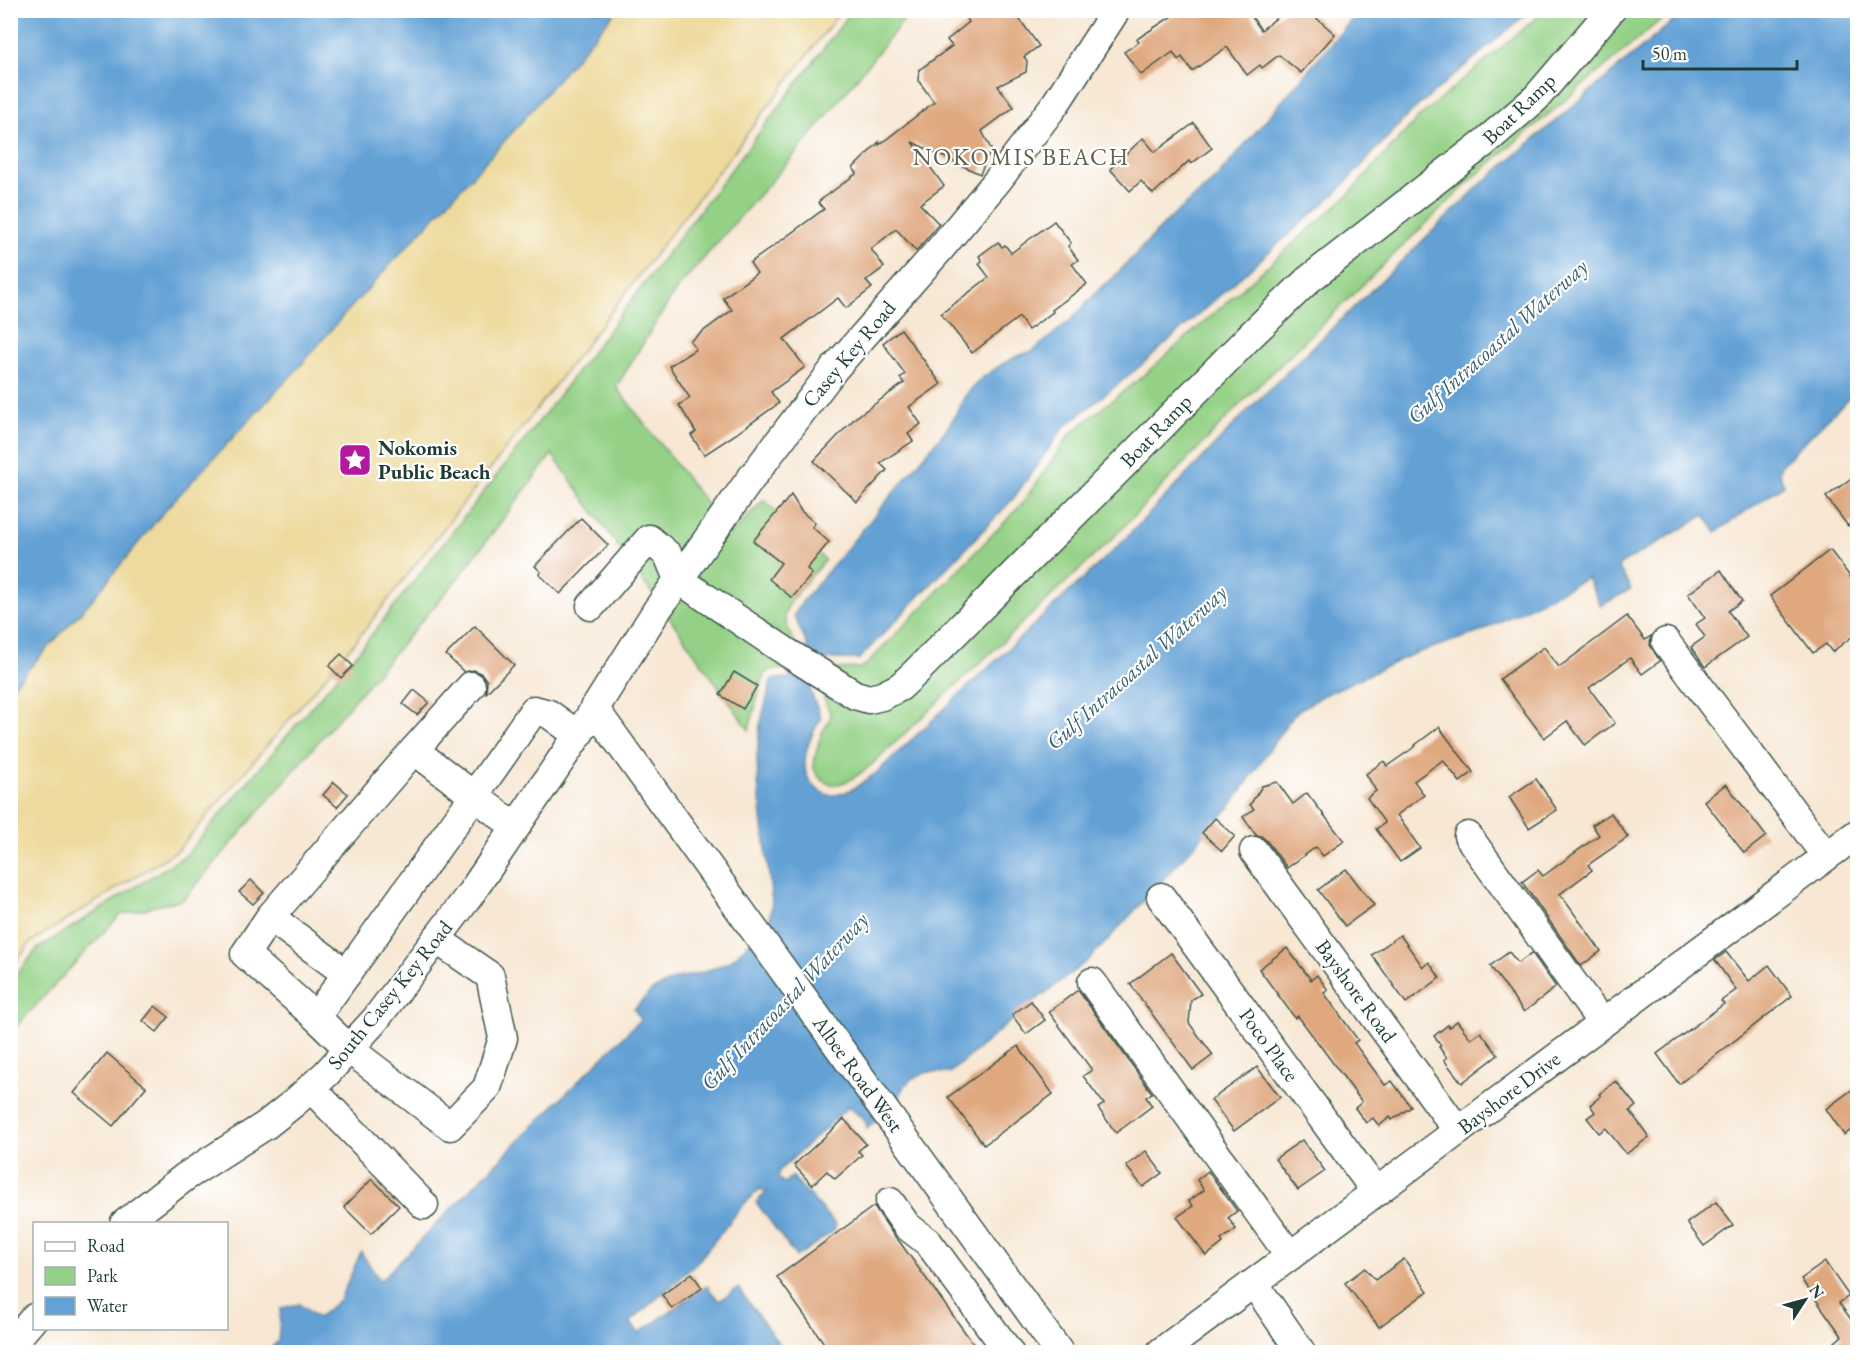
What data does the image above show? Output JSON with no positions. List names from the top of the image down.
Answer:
{
  "streets": {
    "street": [
      "Boat Ramp",
      "Casey Key Road",
      "Bayshore Road",
      "South Casey Key Road",
      "Poco Place",
      "Albee Road West",
      "Bayshore Drive"
    ]
  },
  "crossings": [
    ["Boat Ramp", "Casey Key Road"],
    ["Casey Key Road", "South Casey Key Road"],
    ["Casey Key Road", "Albee Road West"],
    ["Bayshore Road", "Bayshore Drive"],
    ["South Casey Key Road", "Albee Road West"],
    ["Poco Place", "Bayshore Drive"]
  ],
  "districts": ["NOKOMIS BEACH"],
  "water": ["Gulf Intracoastal Waterway"],
  "places": {
    "place": ["Nokomis Public Beach"]
  },
  "legend": ["Road", "Park", "Water"],
  "scale_bar": "50 m",
  "north": "top right"
}
